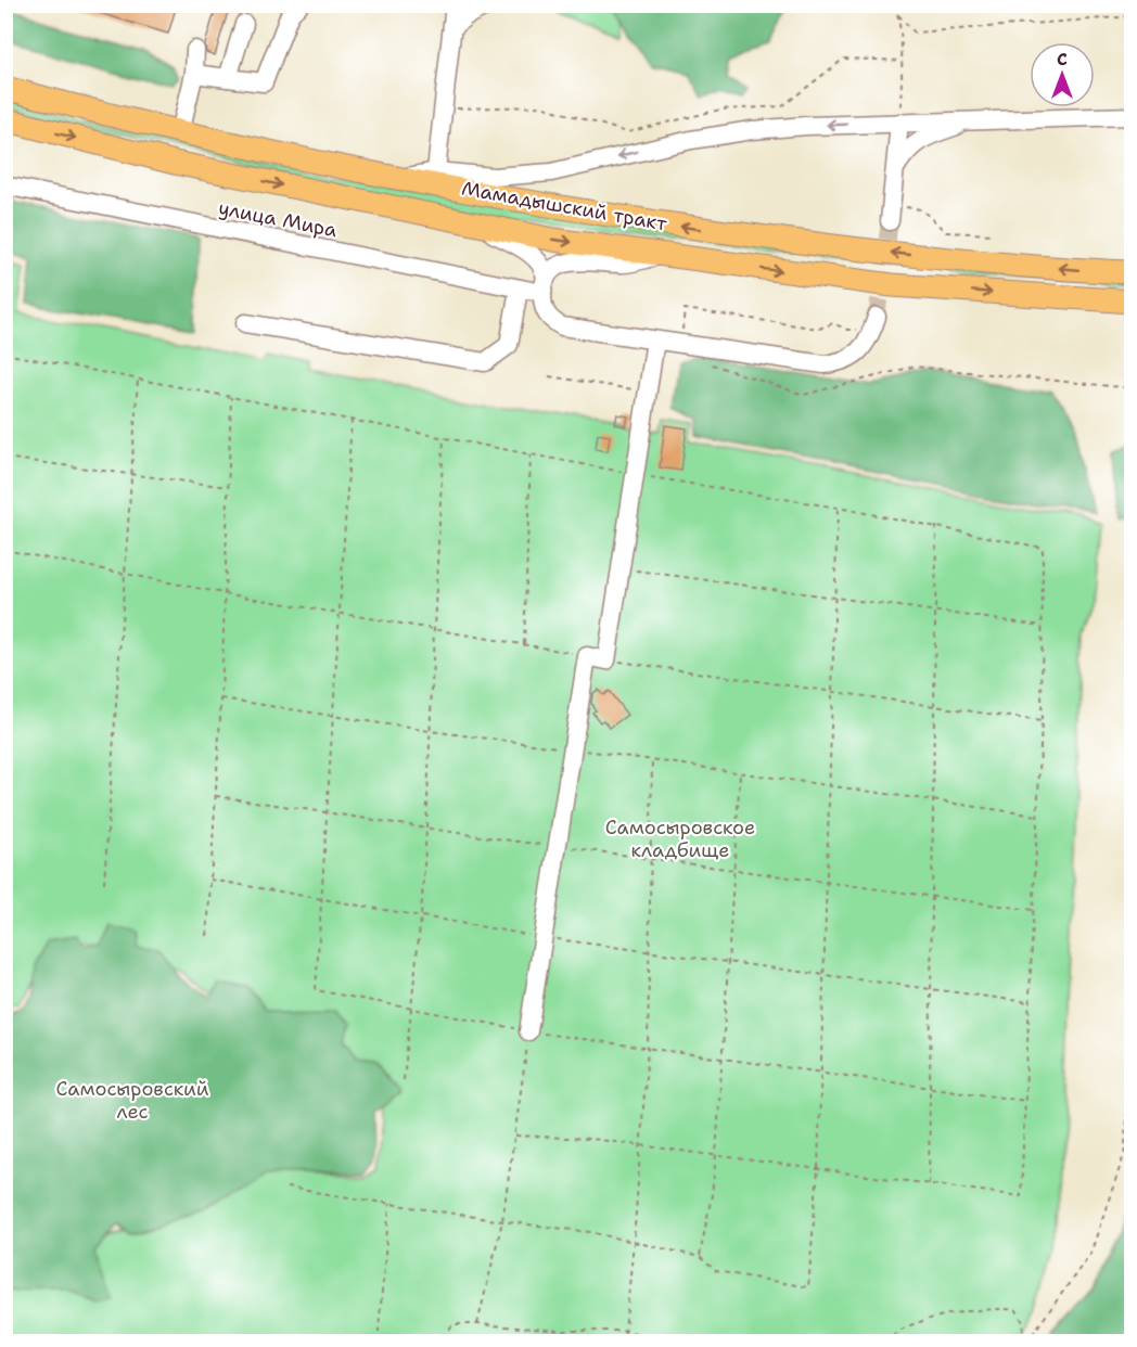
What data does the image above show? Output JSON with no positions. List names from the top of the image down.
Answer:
{
  "streets": {
    "main road": ["Мамадышский тракт"],
    "street": ["улица Мира"]
  },
  "parks": ["Самосыровское кладбище", "Самосыровский лес"],
  "north": "top"
}
